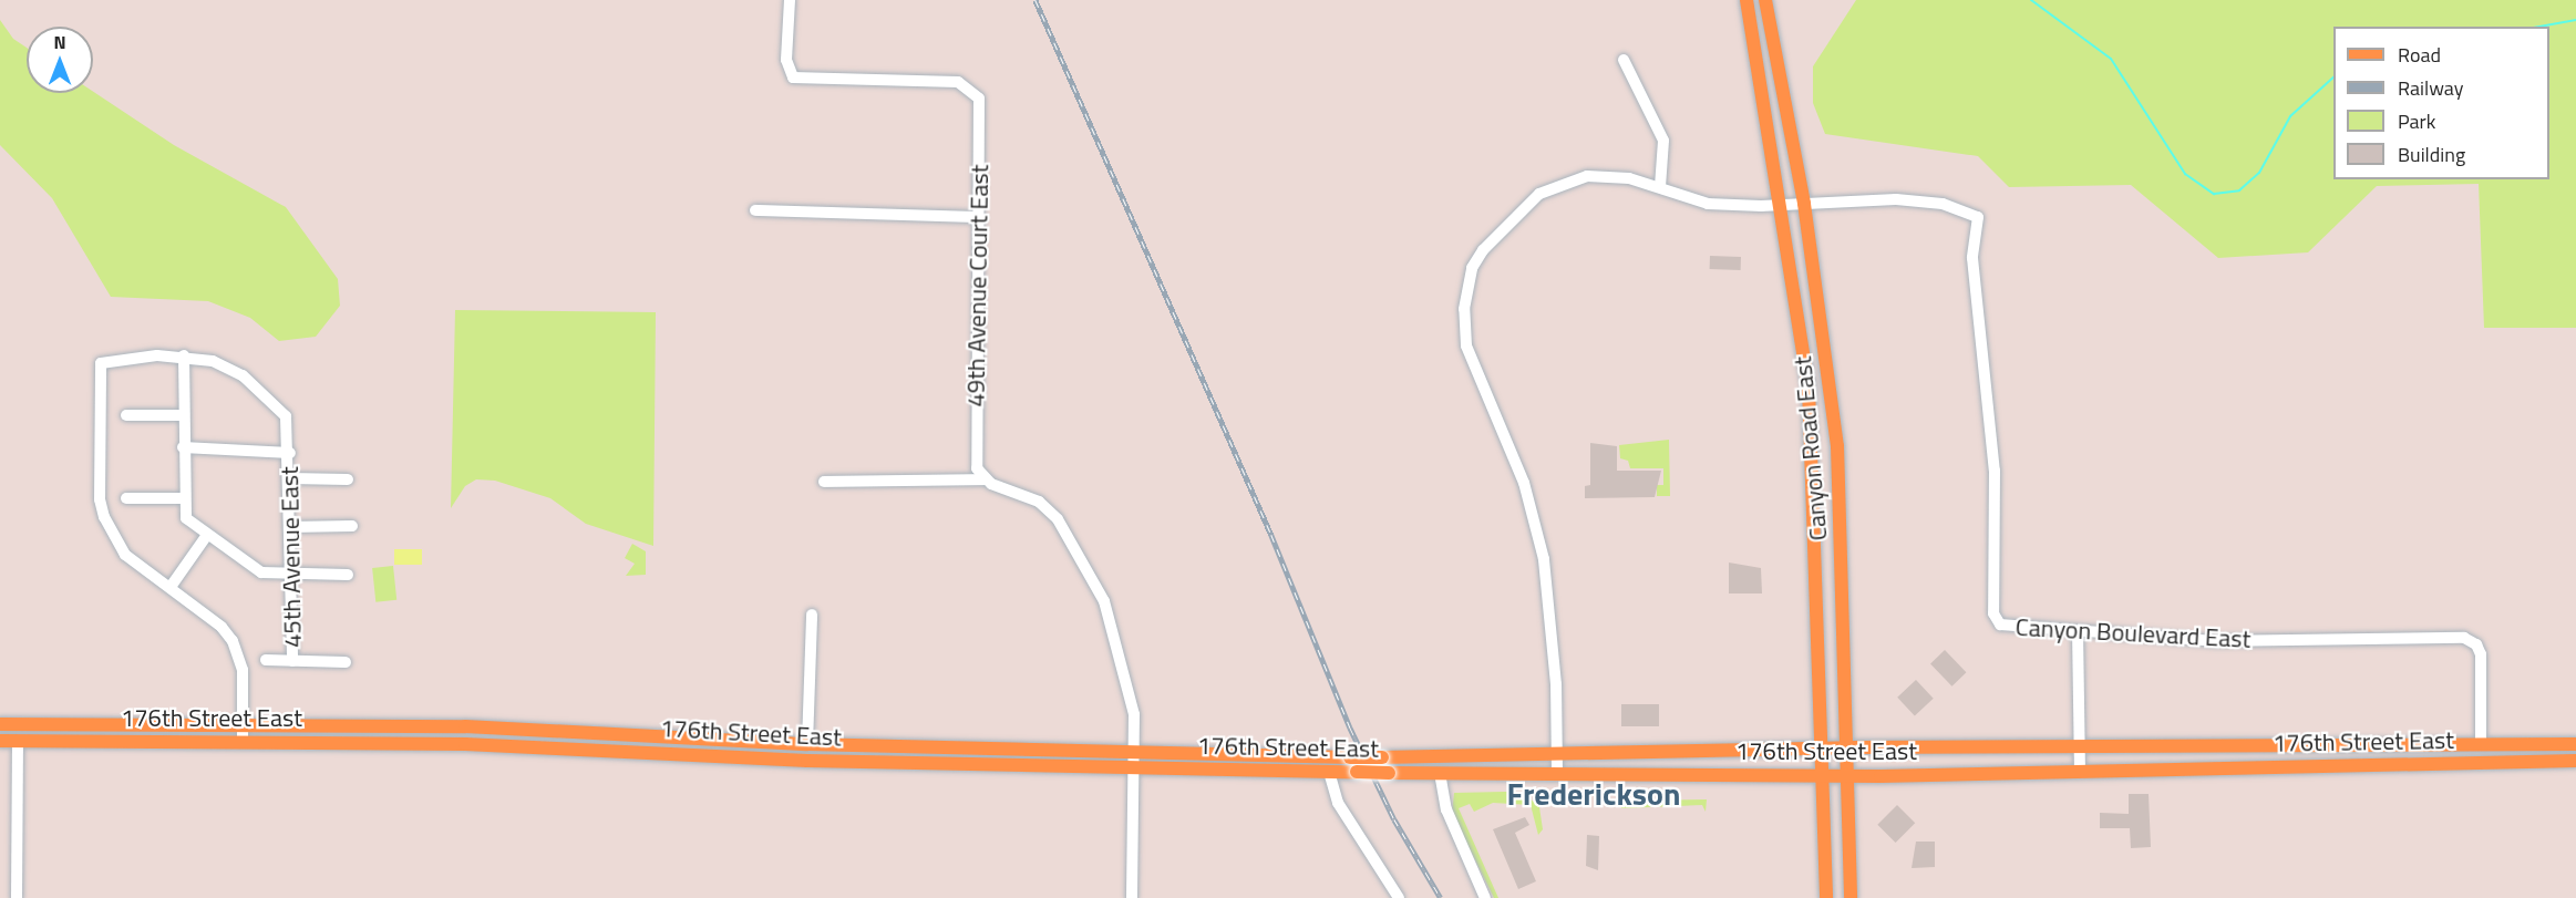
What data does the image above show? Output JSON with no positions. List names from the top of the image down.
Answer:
{
  "streets": {
    "main road": ["Canyon Road East", "176th Street East"],
    "street": ["49th Avenue Court East", "45th Avenue East", "Canyon Boulevard East"]
  },
  "crossings": [
    ["Canyon Road East", "Canyon Boulevard East"],
    ["Canyon Road East", "176th Street East"],
    ["Canyon Boulevard East", "176th Street East"]
  ],
  "districts": ["Frederickson"],
  "legend": [
    "Road",
    "Railway",
    "Park",
    "Building"
  ],
  "north": "top"
}
